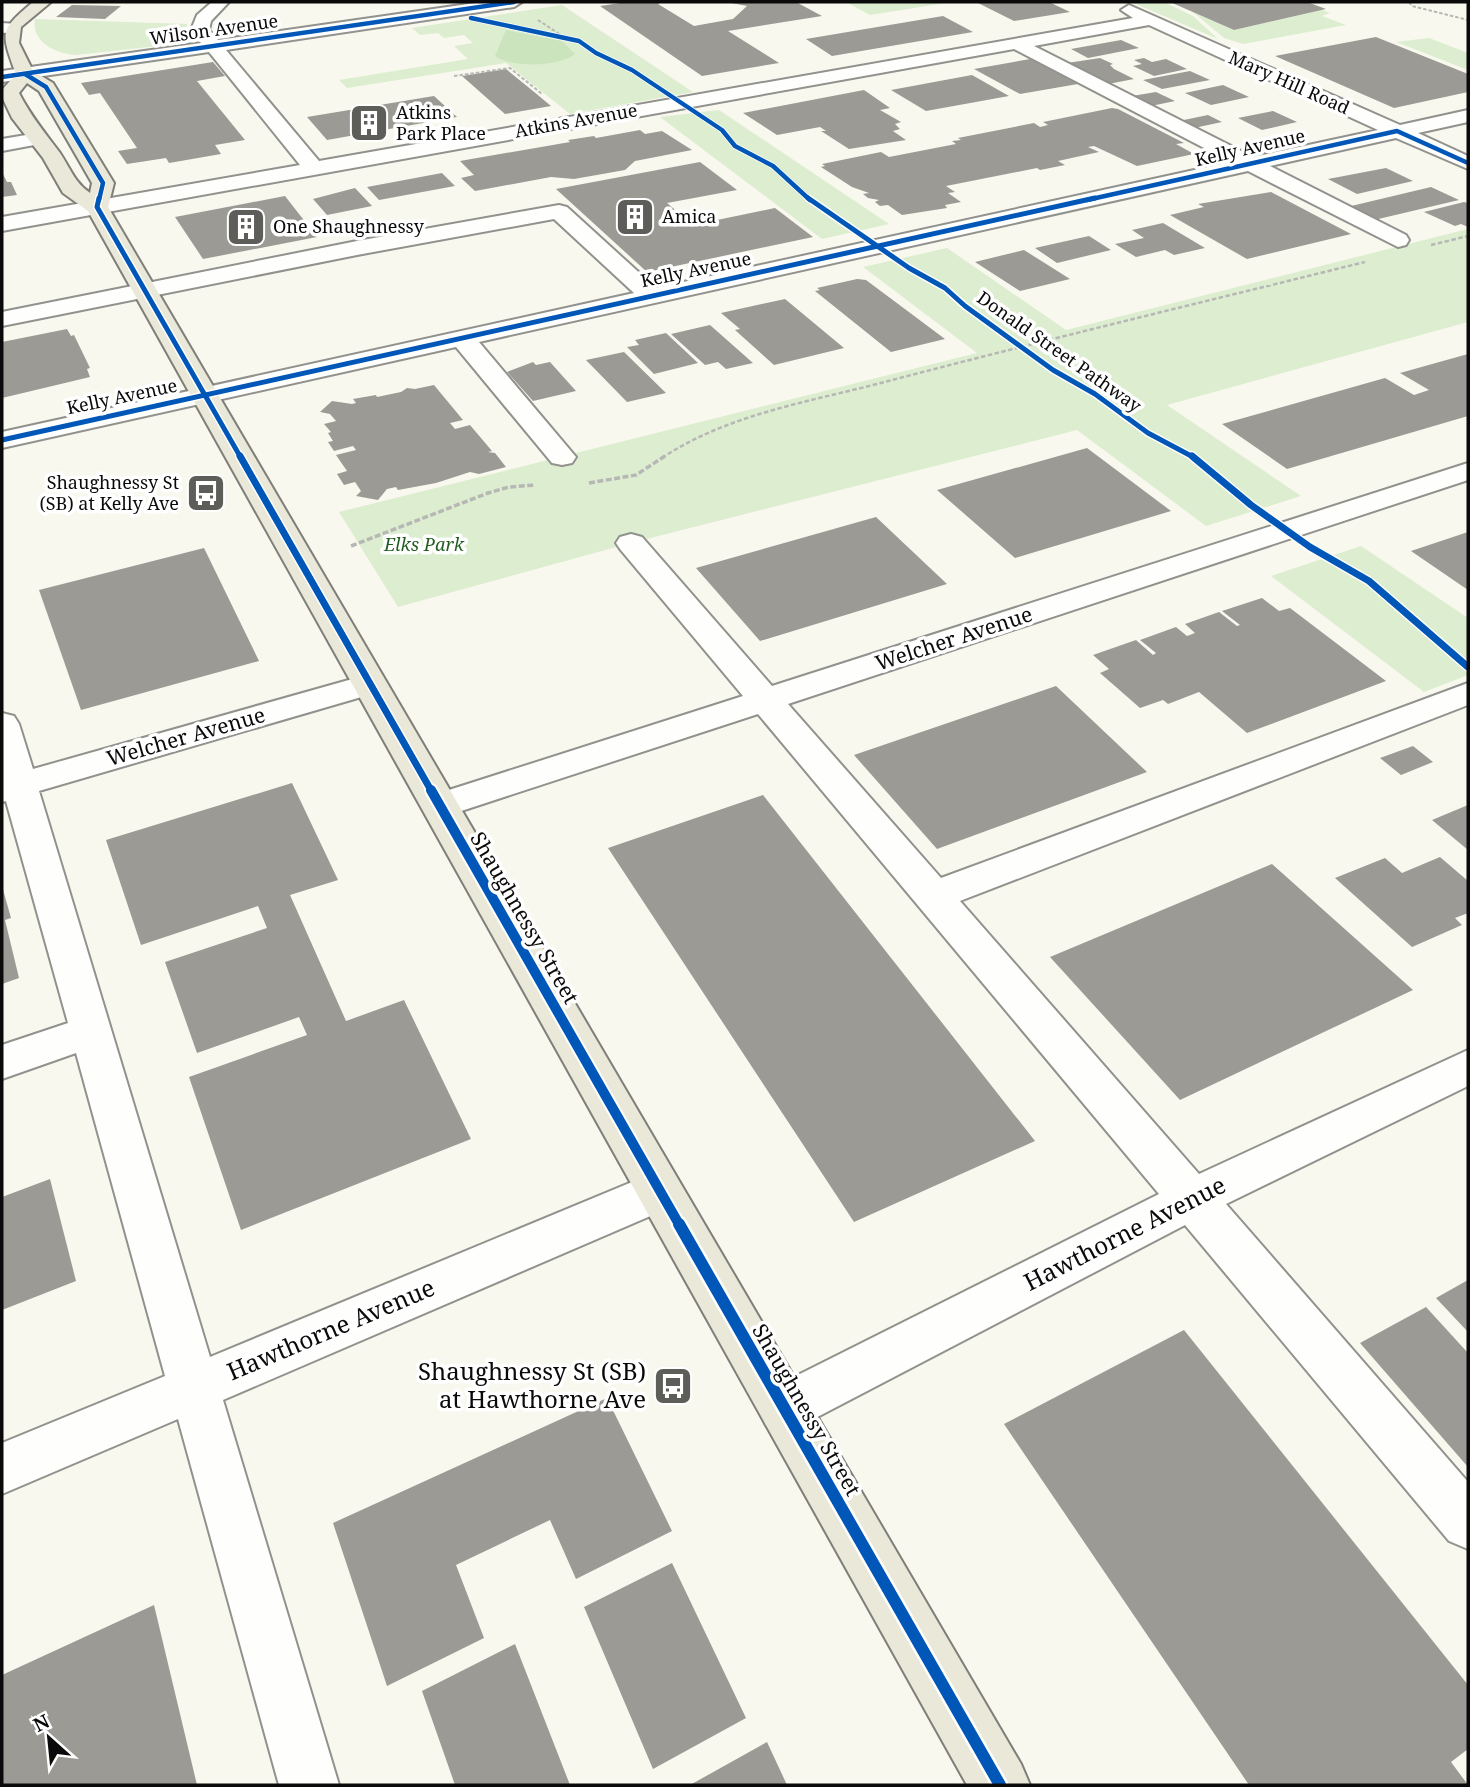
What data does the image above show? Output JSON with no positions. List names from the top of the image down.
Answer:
{
  "streets": {
    "main road": ["Shaughnessy Street"],
    "street": [
      "Wilson Avenue",
      "Mary Hill Road",
      "Atkins Avenue",
      "Kelly Avenue",
      "Welcher Avenue",
      "Hawthorne Avenue"
    ],
    "cycle path": ["Donald Street Pathway"]
  },
  "crossings": [
    ["Wilson Avenue", "Shaughnessy Street"],
    ["Mary Hill Road", "Atkins Avenue"],
    ["Mary Hill Road", "Kelly Avenue"],
    ["Atkins Avenue", "Shaughnessy Street"],
    ["Kelly Avenue", "Shaughnessy Street"],
    ["Welcher Avenue", "Shaughnessy Street"],
    ["Shaughnessy Street", "Hawthorne Avenue"]
  ],
  "parks": ["Elks Park"],
  "places": {
    "building": ["Atkins Park Place", "Amica", "One Shaughnessy"],
    "bus stop": ["Shaughnessy St (SB) at Kelly Ave", "Shaughnessy St (SB) at Hawthorne Ave"]
  },
  "north": "top left"
}
